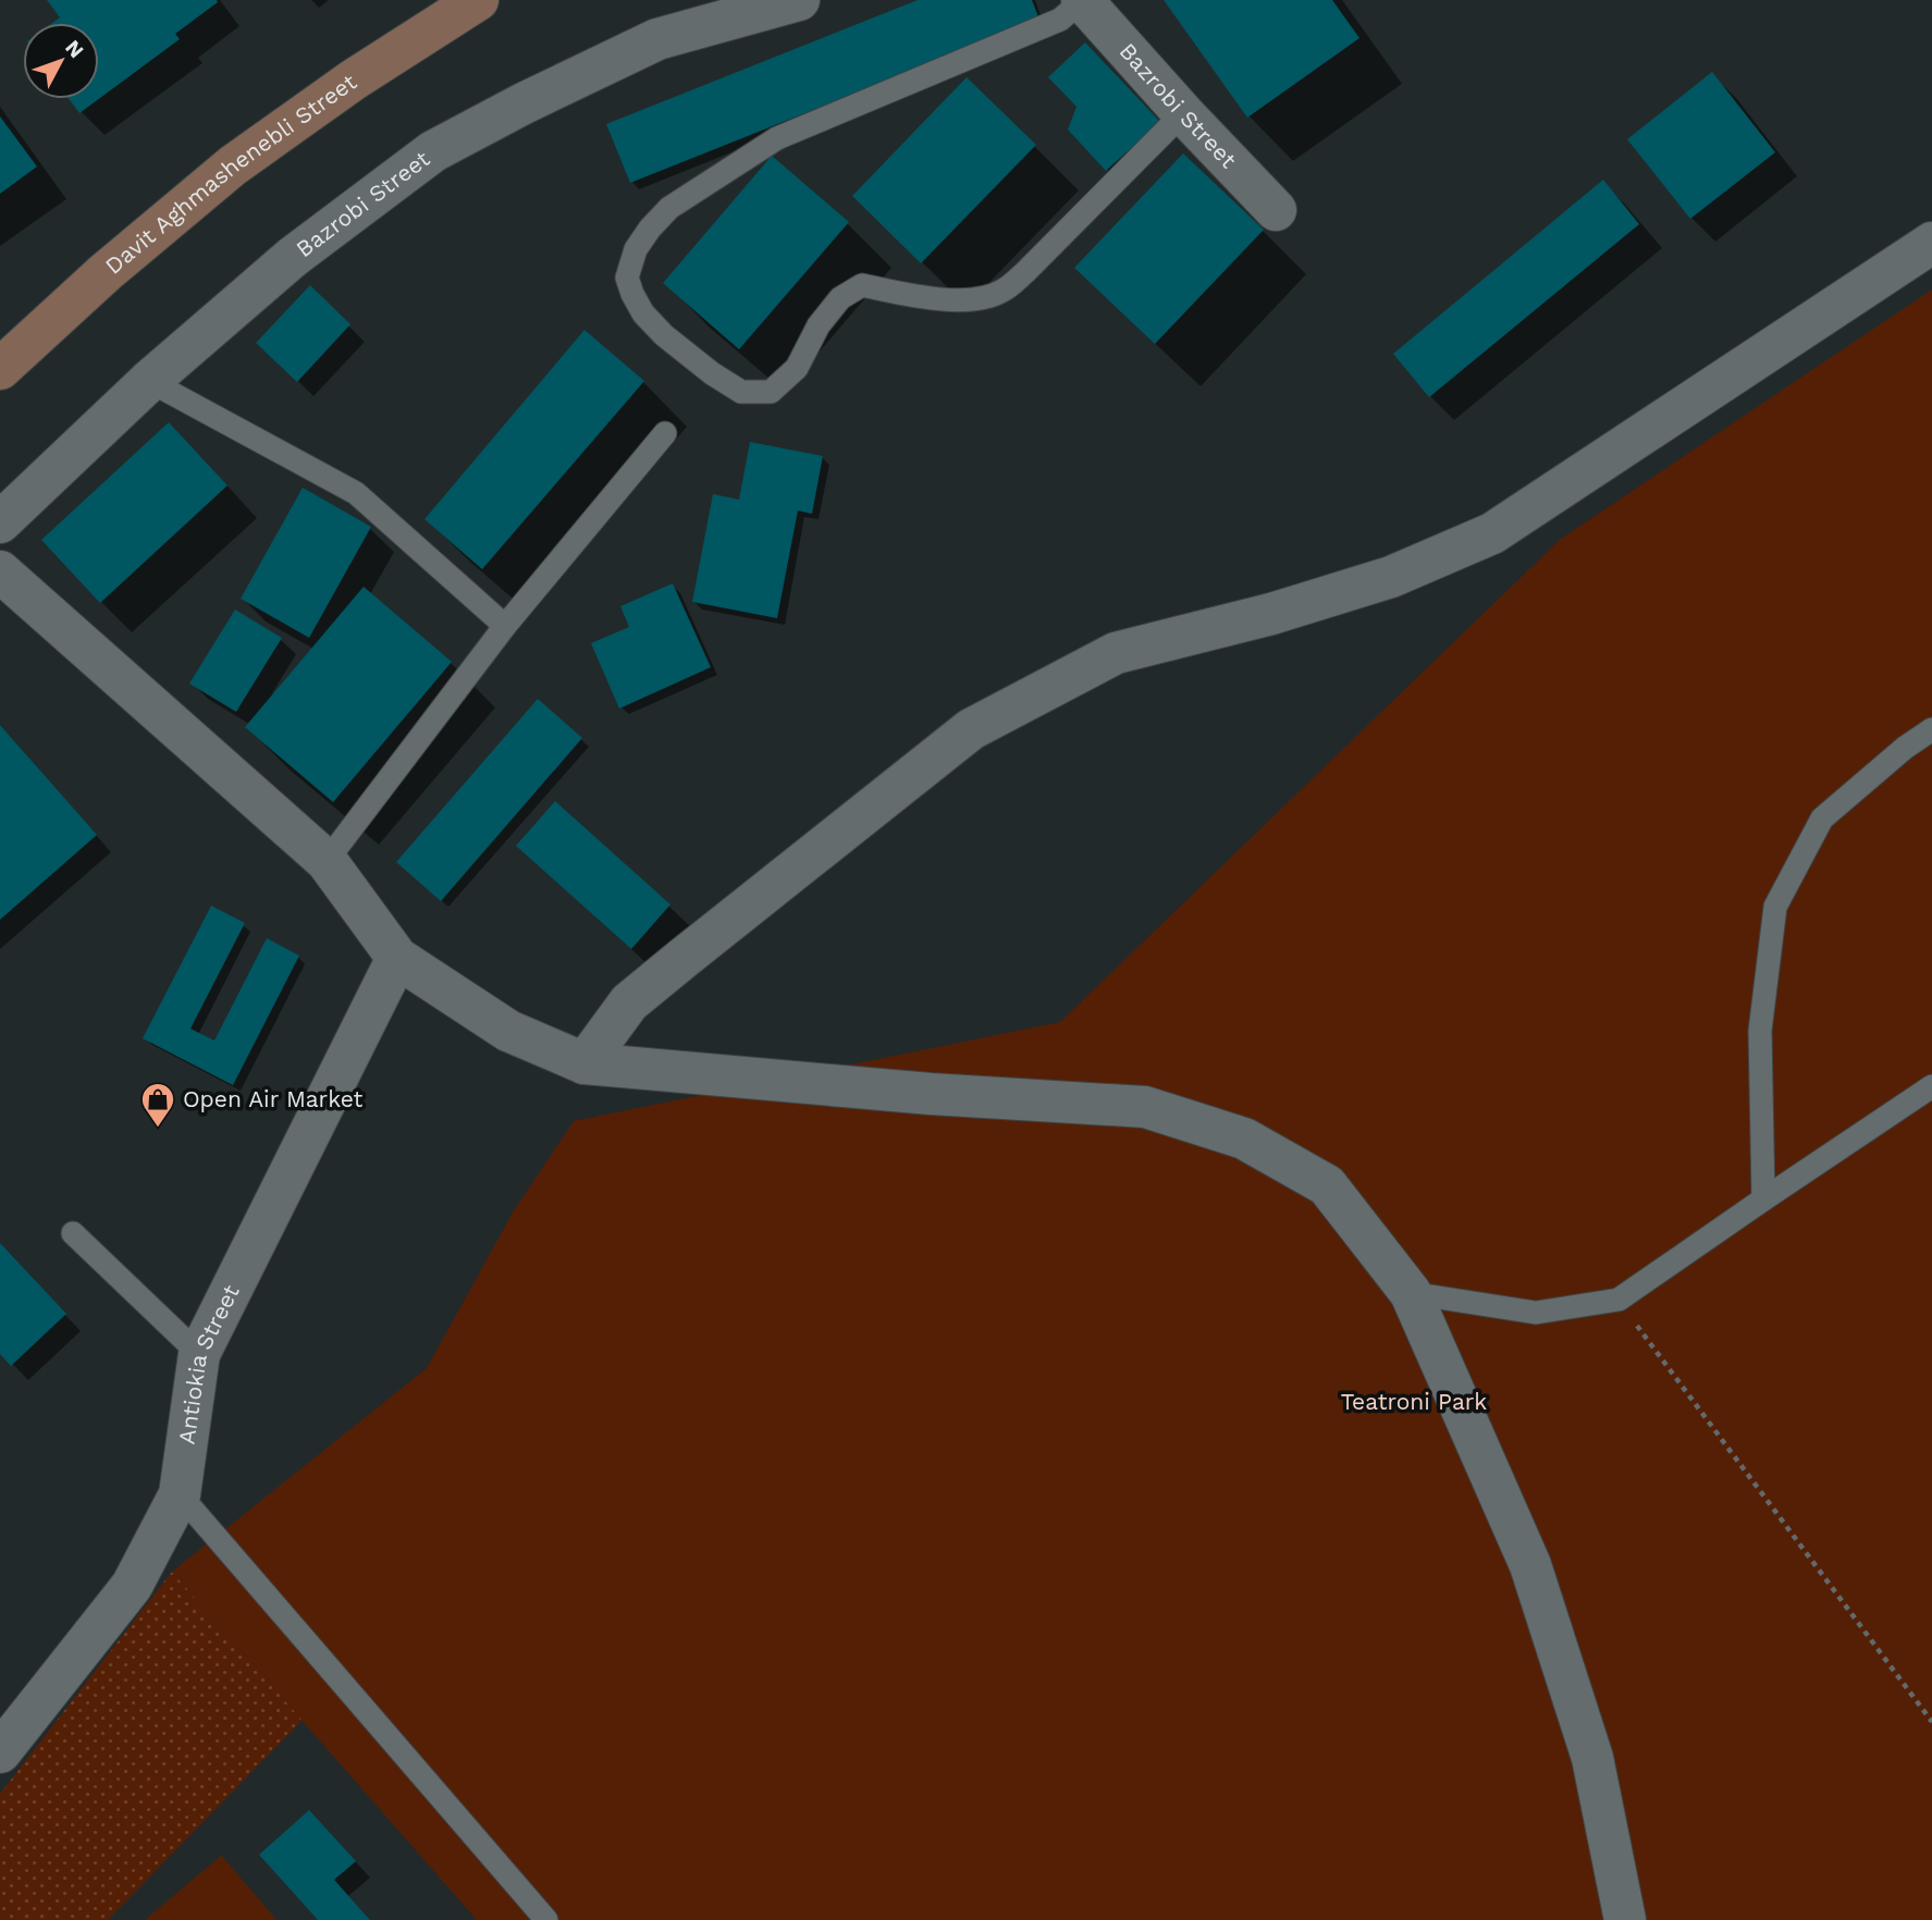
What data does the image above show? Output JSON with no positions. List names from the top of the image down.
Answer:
{
  "streets": {
    "main road": ["Davit Aghmashenebli Street"],
    "street": ["Bazrobi Street", "Antiokia Street"]
  },
  "parks": ["Teatroni Park"],
  "places": {
    "shop": ["Open Air Market"]
  },
  "north": "top right"
}
